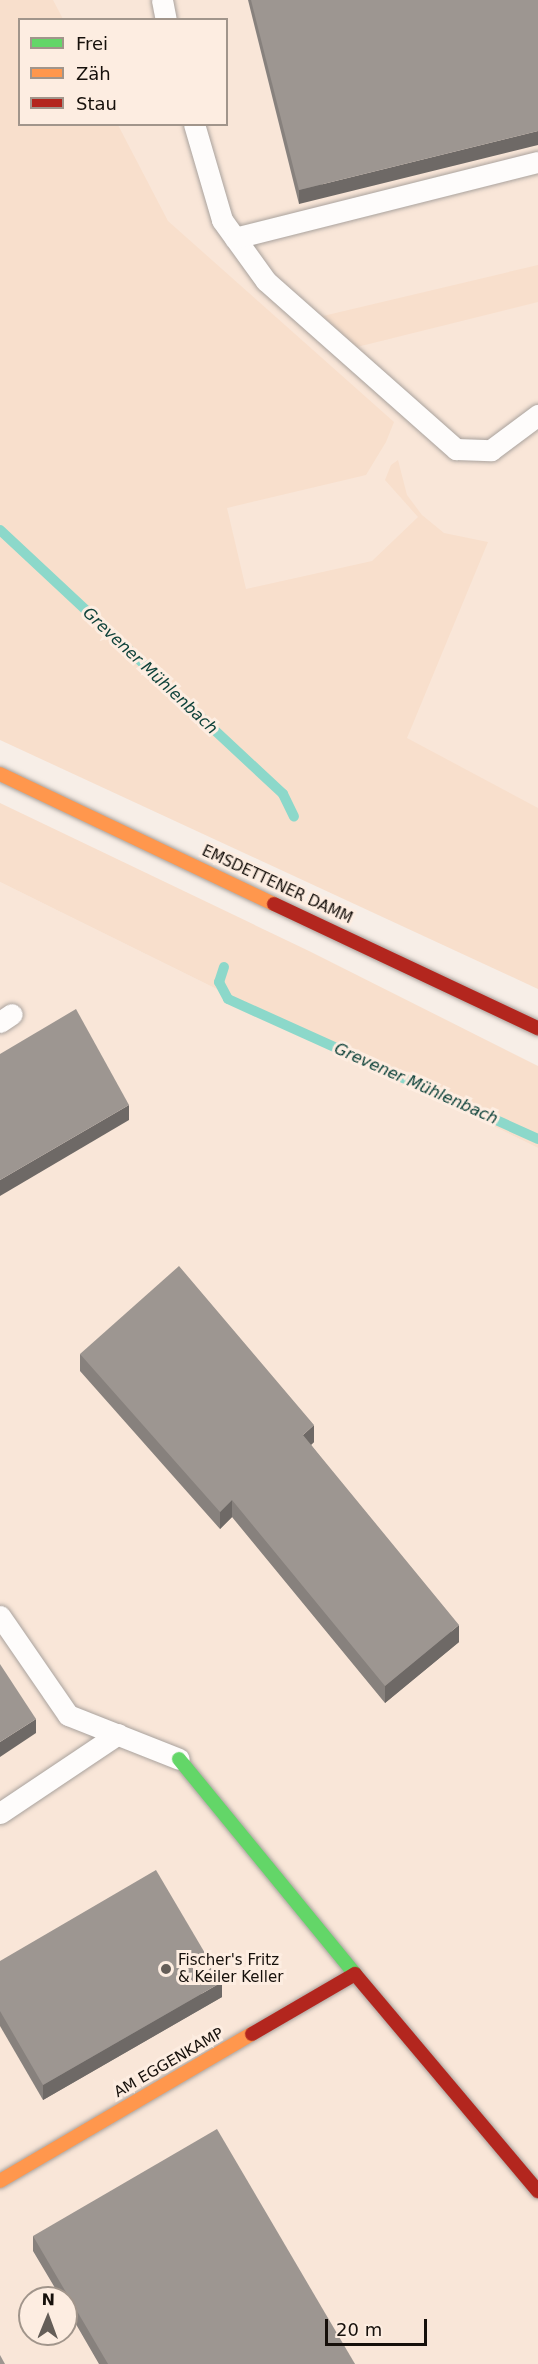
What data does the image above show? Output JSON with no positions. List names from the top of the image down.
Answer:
{
  "streets": {
    "street": ["EMSDETTENER DAMM", "AM EGGENKAMP"]
  },
  "water": ["Grevener Mühlenbach"],
  "places": ["Fischer's Fritz & Keiler Keller"],
  "legend": ["Frei", "Zäh", "Stau"],
  "scale_bar": "20 m",
  "north": "top"
}
